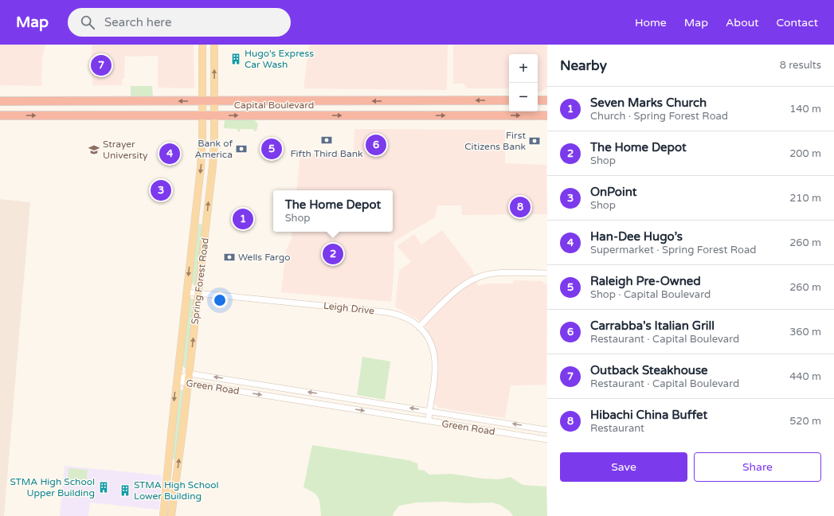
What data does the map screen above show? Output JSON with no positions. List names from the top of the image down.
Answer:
{
  "streets": {
    "highway": ["Capital Boulevard"],
    "main road": ["Spring Forest Road"],
    "street": ["Leigh Drive", "Green Road"]
  },
  "crossings": [
    ["Capital Boulevard", "Spring Forest Road"],
    ["Spring Forest Road", "Leigh Drive"],
    ["Spring Forest Road", "Green Road"],
    ["Leigh Drive", "Green Road"]
  ],
  "places": {
    "building": ["Hugo's Express Car Wash", "STMA High School Upper Building", "STMA High School Lower Building"],
    "bank": [
      "Fifth Third Bank",
      "First Citizens Bank",
      "Bank of America",
      "Wells Fargo"
    ],
    "school or university": ["Strayer University"]
  },
  "page": {
    "header": "Map",
    "search": "Search here",
    "nav": [
      "Home",
      "Map",
      "About",
      "Contact"
    ],
    "heading": ["Nearby", "8 results"],
    "pins": [
      "7",
      "6",
      "5",
      "4",
      "3",
      "8",
      "1",
      "2"
    ],
    "map_buttons": ["+", "−"],
    "list": [
      {
        "mark": "1",
        "name": "Seven Marks Church",
        "note": "Church · Spring Forest Road",
        "value": "140 m"
      },
      {
        "mark": "2",
        "name": "The Home Depot",
        "note": "Shop",
        "value": "200 m"
      },
      {
        "mark": "3",
        "name": "OnPoint",
        "note": "Shop",
        "value": "210 m"
      },
      {
        "mark": "4",
        "name": "Han-Dee Hugo’s",
        "note": "Supermarket · Spring Forest Road",
        "value": "260 m"
      },
      {
        "mark": "5",
        "name": "Raleigh Pre-Owned",
        "note": "Shop · Capital Boulevard",
        "value": "260 m"
      },
      {
        "mark": "6",
        "name": "Carrabba's Italian Grill",
        "note": "Restaurant · Capital Boulevard",
        "value": "360 m"
      },
      {
        "mark": "7",
        "name": "Outback Steakhouse",
        "note": "Restaurant · Capital Boulevard",
        "value": "440 m"
      },
      {
        "mark": "8",
        "name": "Hibachi China Buffet",
        "note": "Restaurant",
        "value": "520 m"
      }
    ],
    "popup": ["The Home Depot", "Shop"],
    "buttons": ["Save", "Share"]
  }
}
